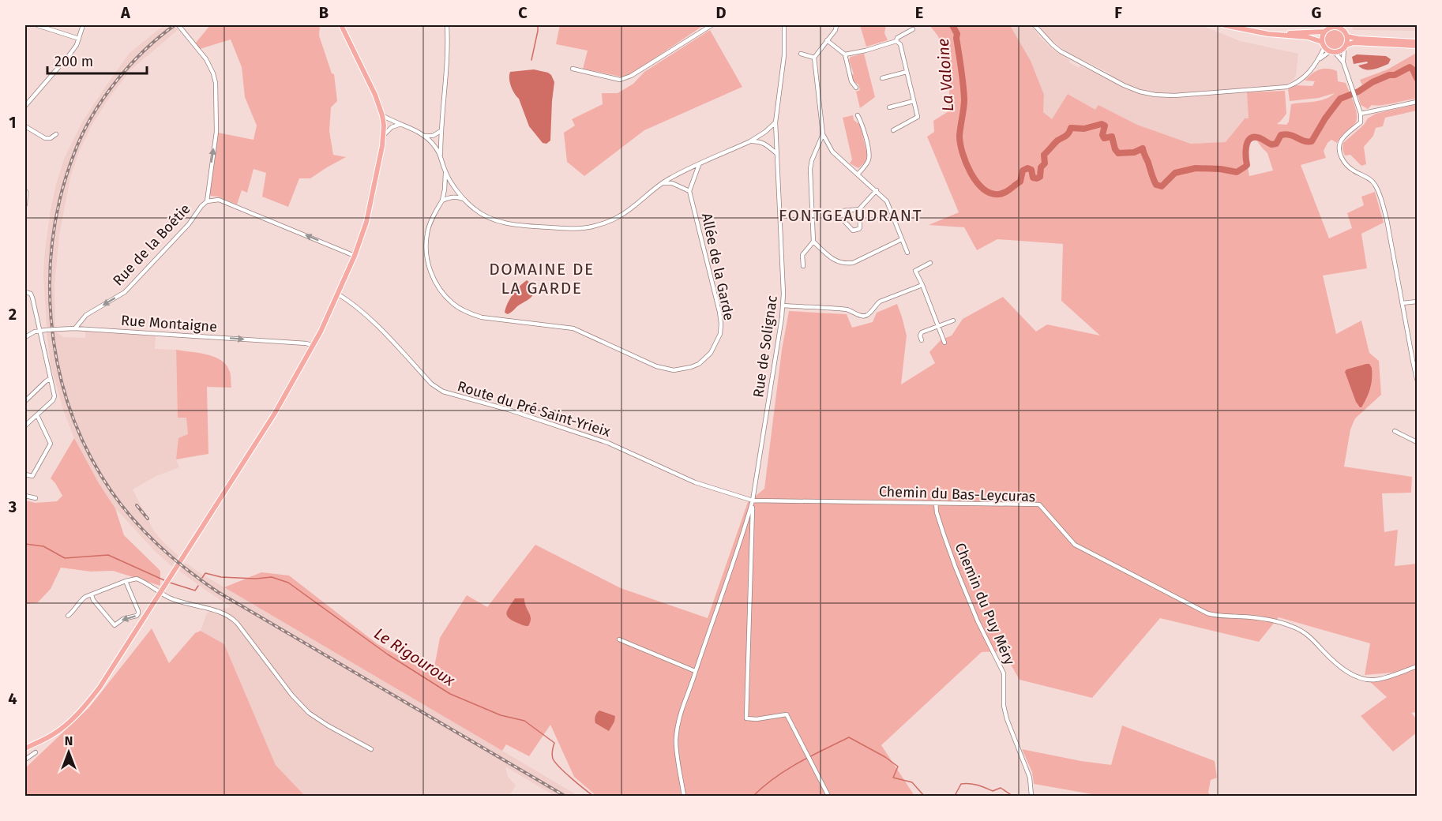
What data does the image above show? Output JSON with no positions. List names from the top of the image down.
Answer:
{
  "streets": {
    "street": [
      "Rue de la Boétie",
      "Allée de la Garde",
      "Rue Montaigne",
      "Rue de Solignac",
      "Route du Pré Saint-Yrieix",
      "Chemin du Bas-Leycuras",
      "Chemin du Puy Méry"
    ]
  },
  "crossings": [
    ["Rue de la Boétie", "Rue Montaigne"],
    ["Allée de la Garde", "Rue de Solignac"],
    ["Rue de Solignac", "Route du Pré Saint-Yrieix"],
    ["Rue de Solignac", "Chemin du Bas-Leycuras"],
    ["Route du Pré Saint-Yrieix", "Chemin du Bas-Leycuras"],
    ["Chemin du Bas-Leycuras", "Chemin du Puy Méry"]
  ],
  "one_way": ["Rue de la Boétie", "Rue Montaigne"],
  "districts": ["FONTGEAUDRANT", "DOMAINE DE LA GARDE"],
  "water": ["La Valoine", "Le Rigouroux"],
  "scale_bar": "200 m",
  "north": "top",
  "grid": {
    "columns": [
      "A",
      "B",
      "C",
      "D",
      "E",
      "F",
      "G"
    ],
    "rows": [
      "1",
      "2",
      "3",
      "4"
    ]
  }
}
